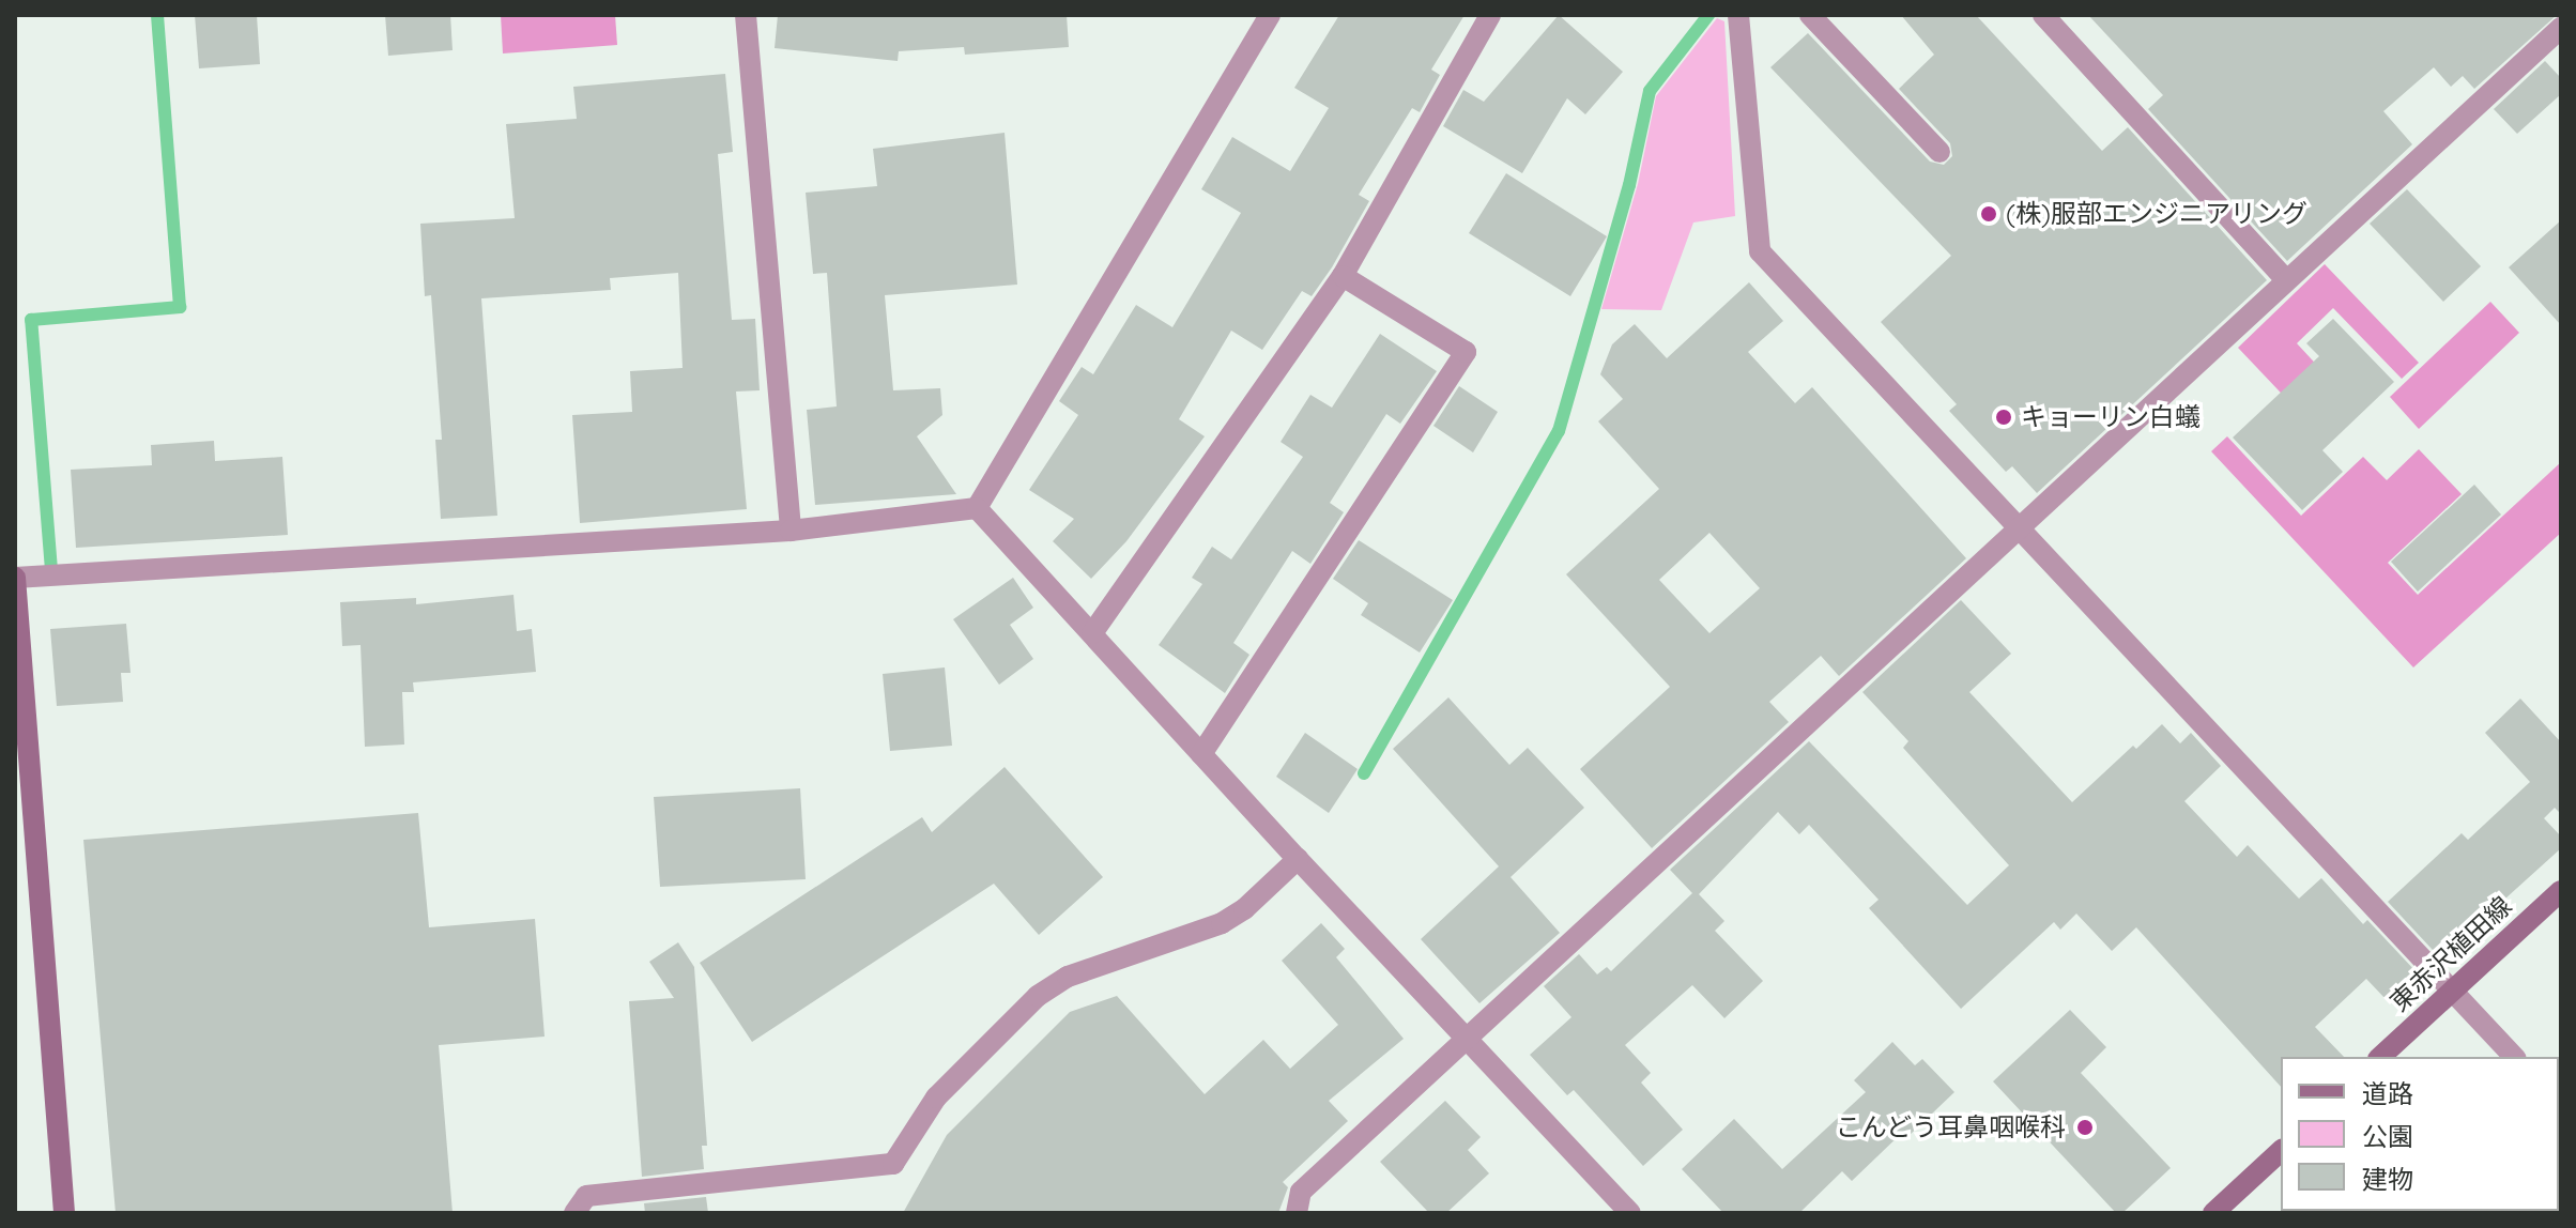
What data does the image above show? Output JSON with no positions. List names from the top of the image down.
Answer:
{
  "streets": {
    "street": ["東赤沢植田線"]
  },
  "places": ["(株)服部エンジニアリング", "キョーリン白蟻", "こんどう耳鼻咽喉科"],
  "legend": ["道路", "公園", "建物"]
}
